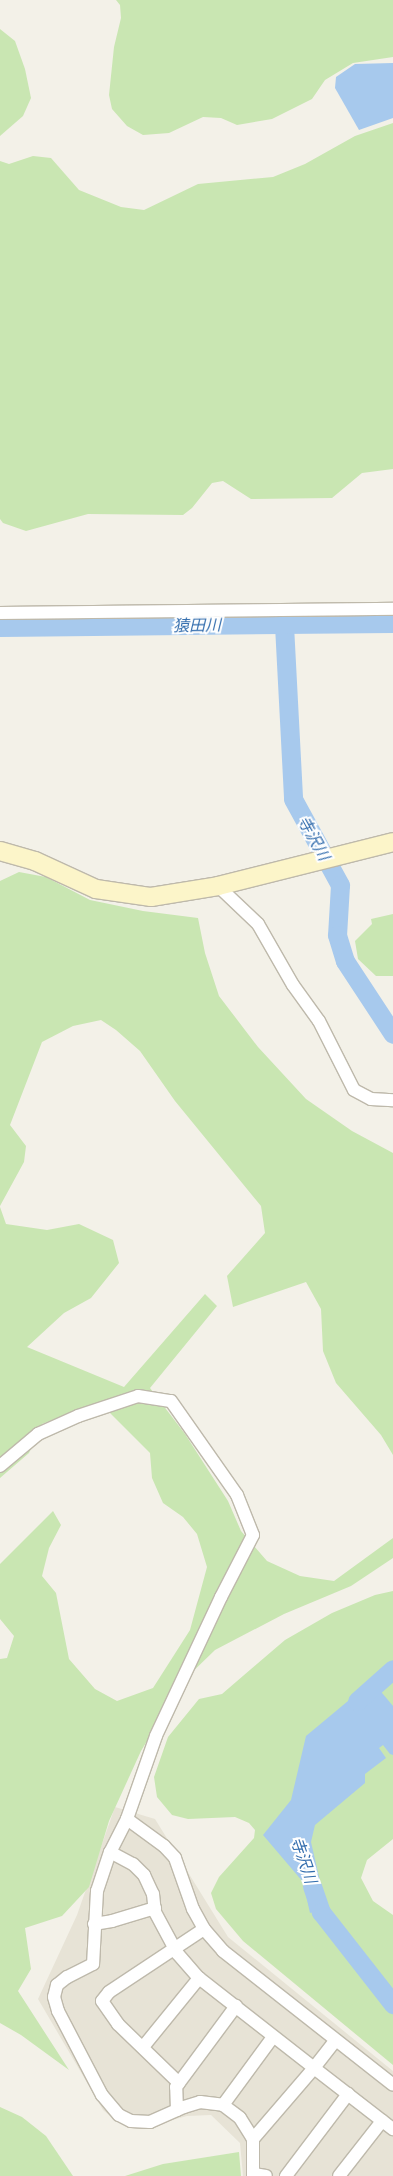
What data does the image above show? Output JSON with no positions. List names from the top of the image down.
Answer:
{
  "water": ["猿田川", "寺沢川"]
}
